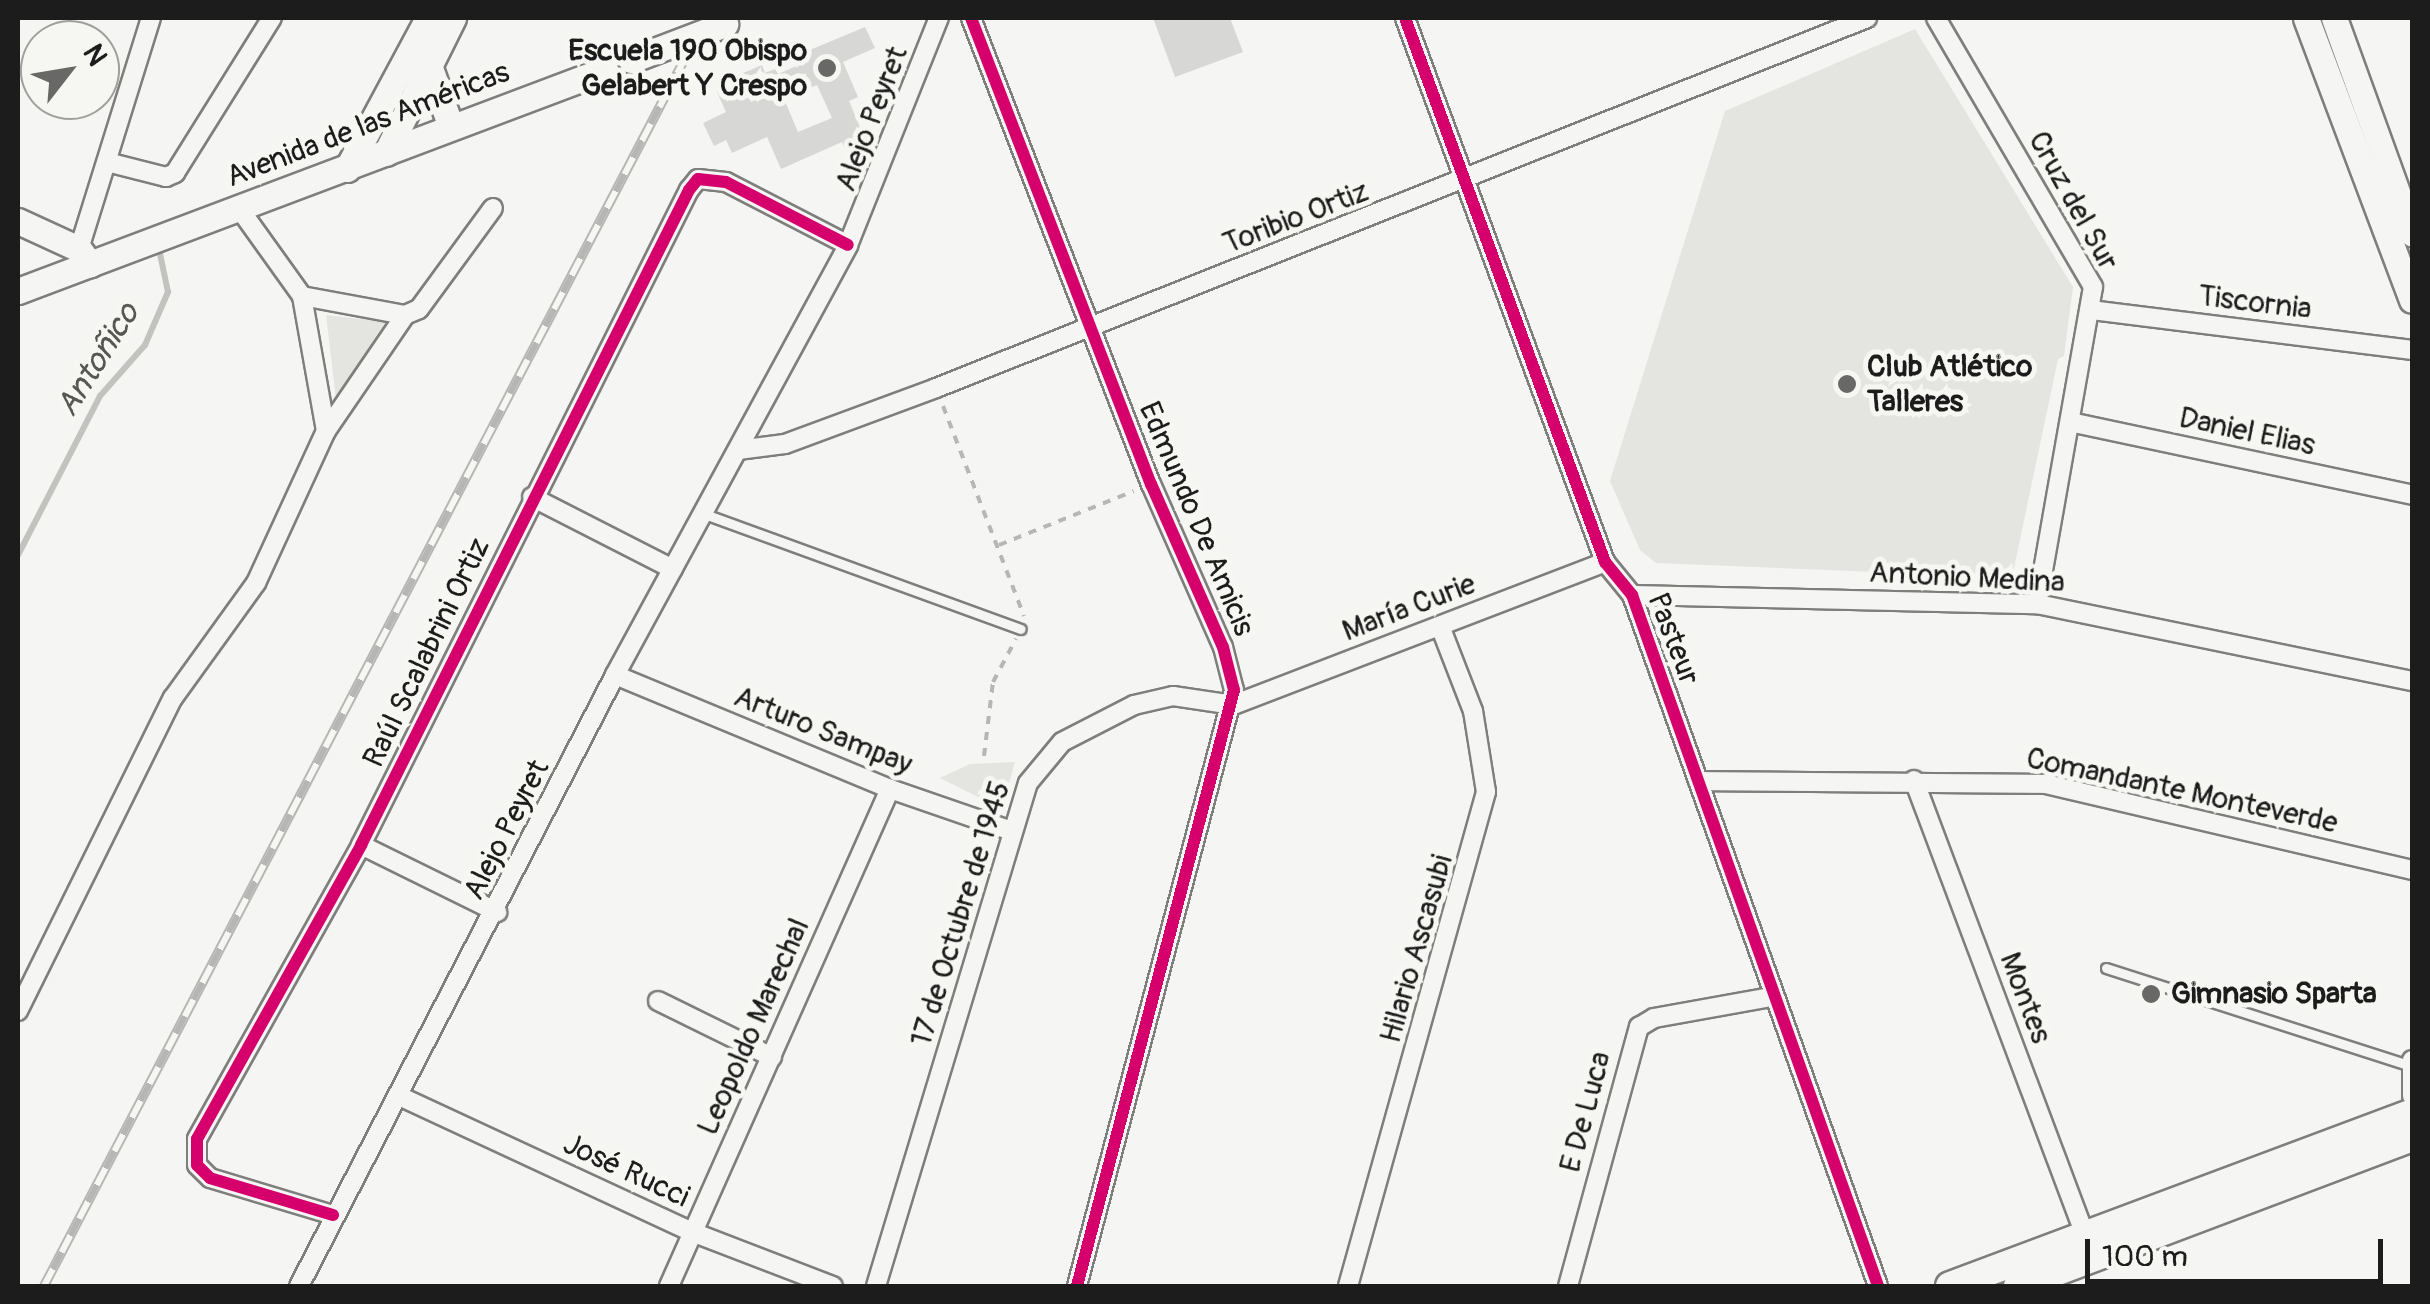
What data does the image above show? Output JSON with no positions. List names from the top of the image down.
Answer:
{
  "streets": {
    "main road": ["Avenida de las Américas"],
    "street": [
      "Alejo Peyret",
      "Cruz del Sur",
      "Toribio Ortiz",
      "Tiscornia",
      "Daniel Elias",
      "Edmundo De Amicis",
      "Antonio Medina",
      "María Curie",
      "Pasteur",
      "Raúl Scalabrini Ortiz",
      "Arturo Sampay",
      "Comandante Monteverde",
      "17 de Octubre de 1945",
      "Hilario Ascasubi",
      "Montes",
      "Leopoldo Marechal",
      "E De Luca",
      "José Rucci"
    ]
  },
  "crossings": [
    ["Alejo Peyret", "Toribio Ortiz"],
    ["Alejo Peyret", "Raúl Scalabrini Ortiz"],
    ["Alejo Peyret", "Arturo Sampay"],
    ["Alejo Peyret", "José Rucci"],
    ["Cruz del Sur", "Tiscornia"],
    ["Cruz del Sur", "Daniel Elias"],
    ["Cruz del Sur", "Antonio Medina"],
    ["Toribio Ortiz", "Edmundo De Amicis"],
    ["Toribio Ortiz", "Pasteur"],
    ["Edmundo De Amicis", "María Curie"],
    ["Edmundo De Amicis", "17 de Octubre de 1945"],
    ["Antonio Medina", "Pasteur"],
    ["María Curie", "Pasteur"],
    ["María Curie", "17 de Octubre de 1945"],
    ["María Curie", "Hilario Ascasubi"],
    ["Pasteur", "Comandante Monteverde"],
    ["Pasteur", "E De Luca"],
    ["Arturo Sampay", "17 de Octubre de 1945"],
    ["Arturo Sampay", "Leopoldo Marechal"],
    ["Comandante Monteverde", "Montes"],
    ["Leopoldo Marechal", "José Rucci"]
  ],
  "water": ["Antoñico"],
  "places": ["Escuela 190 Obispo Gelabert Y Crespo", "Club Atlético Talleres", "Gimnasio Sparta"],
  "scale_bar": "100 m",
  "north": "top right"
}
